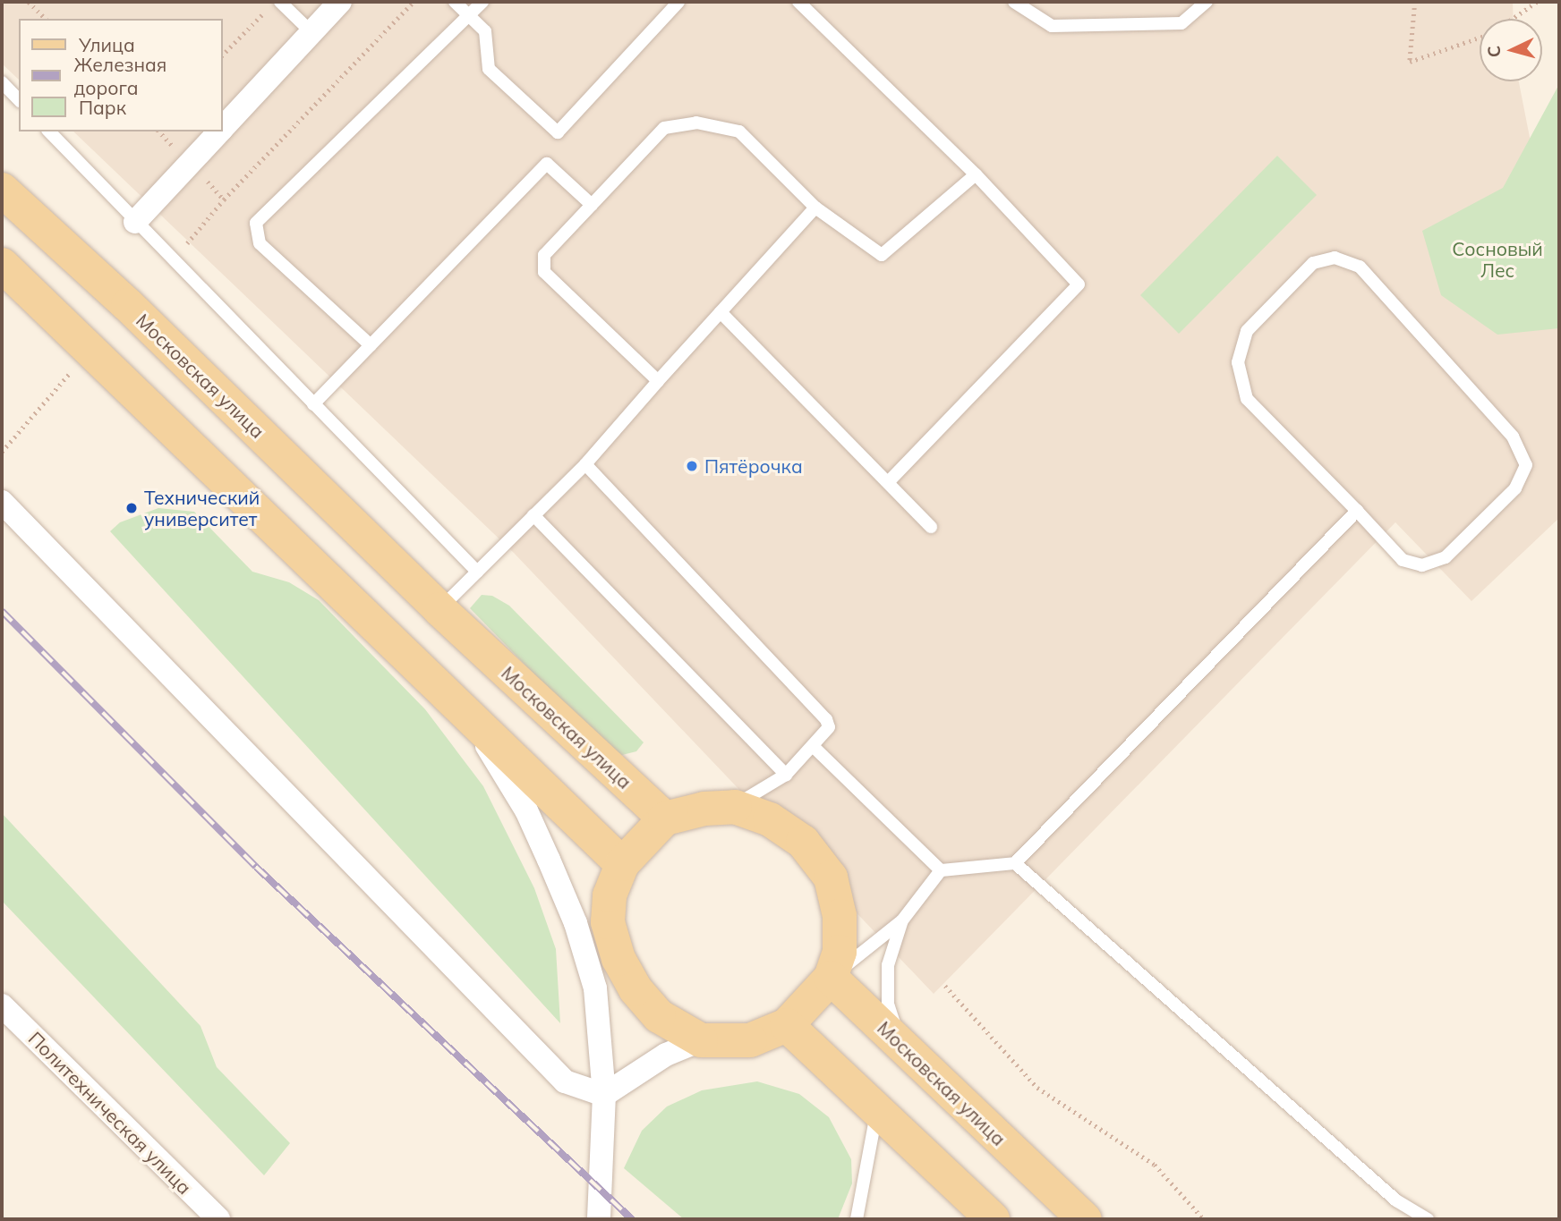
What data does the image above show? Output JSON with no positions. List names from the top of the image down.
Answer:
{
  "streets": {
    "main road": ["Московская улица"],
    "street": ["Политехническая улица"]
  },
  "parks": ["Сосновый Лес"],
  "places": ["Пятёрочка", "Технический университет"],
  "legend": ["Улица", "Железная дорога", "Парк"],
  "north": "left"
}
